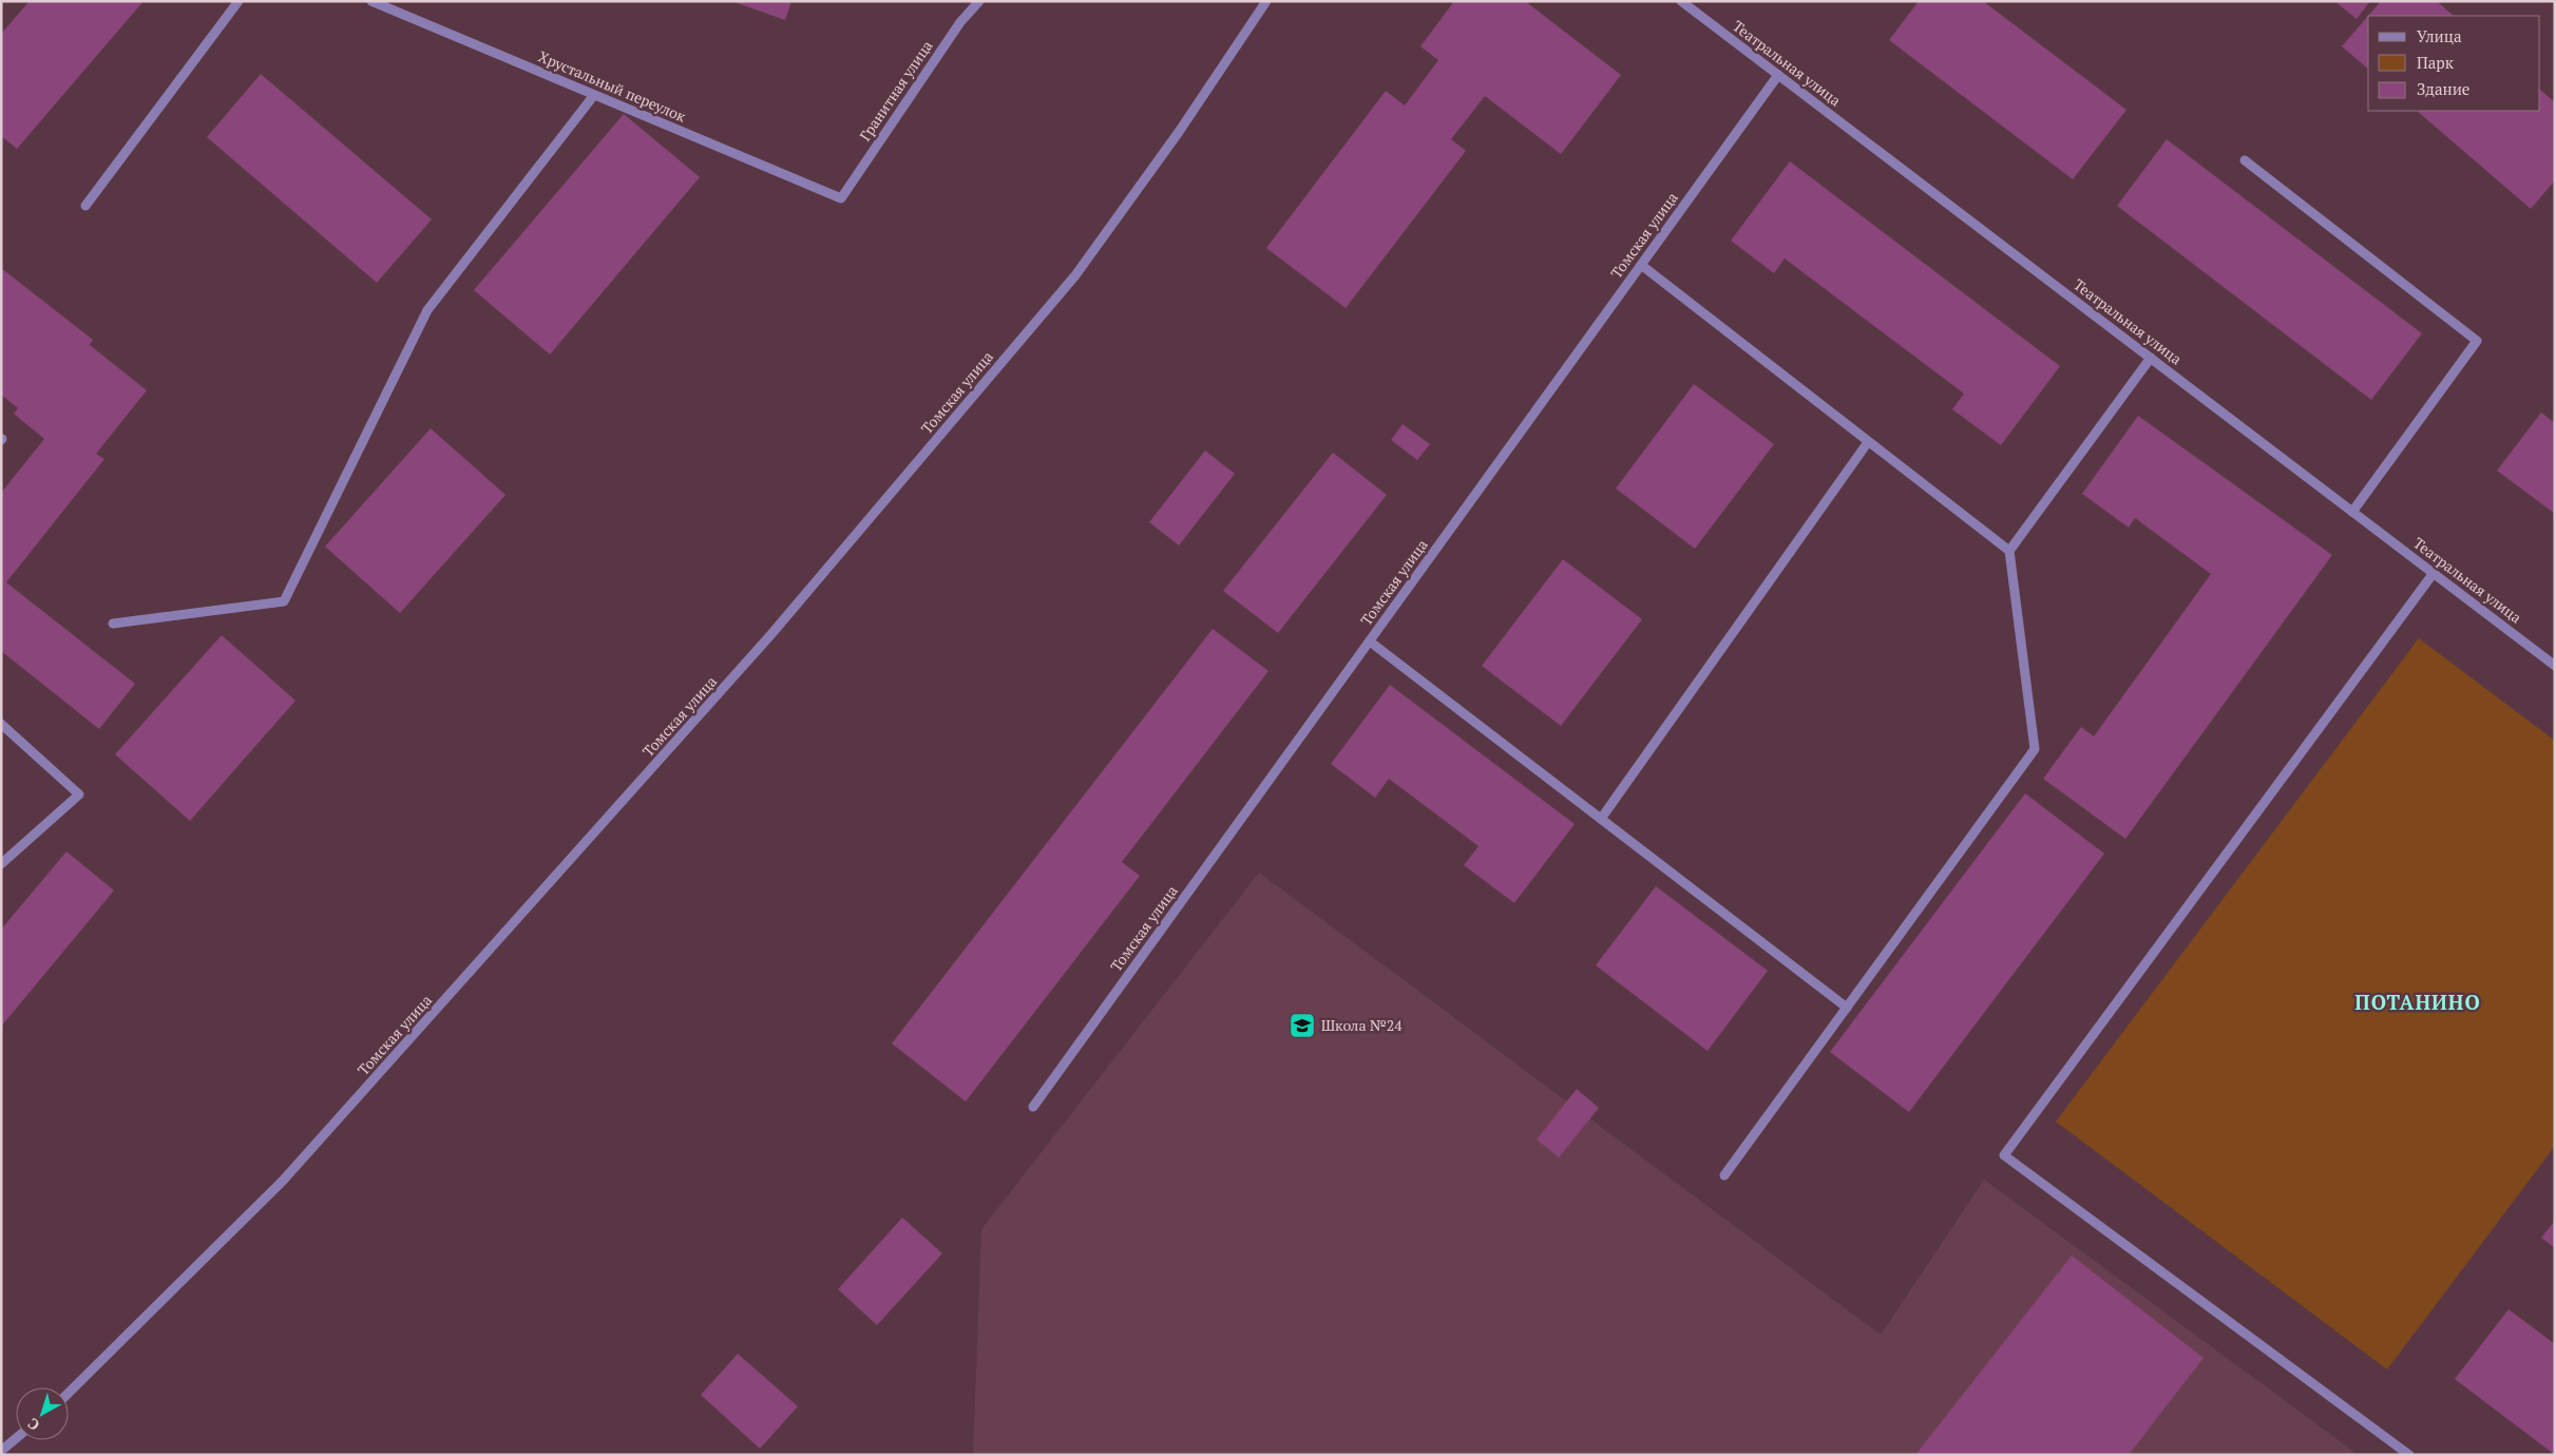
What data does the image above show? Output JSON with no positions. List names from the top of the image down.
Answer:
{
  "streets": {
    "street": [
      "Театральная улица",
      "Хрустальный переулок",
      "Гранитная улица",
      "Томская улица"
    ]
  },
  "crossings": [
    ["Театральная улица", "Томская улица"],
    ["Хрустальный переулок", "Гранитная улица"]
  ],
  "districts": ["ПОТАНИНО"],
  "places": {
    "school or university": ["Школа №24"]
  },
  "legend": ["Улица", "Парк", "Здание"],
  "north": "bottom left"
}
